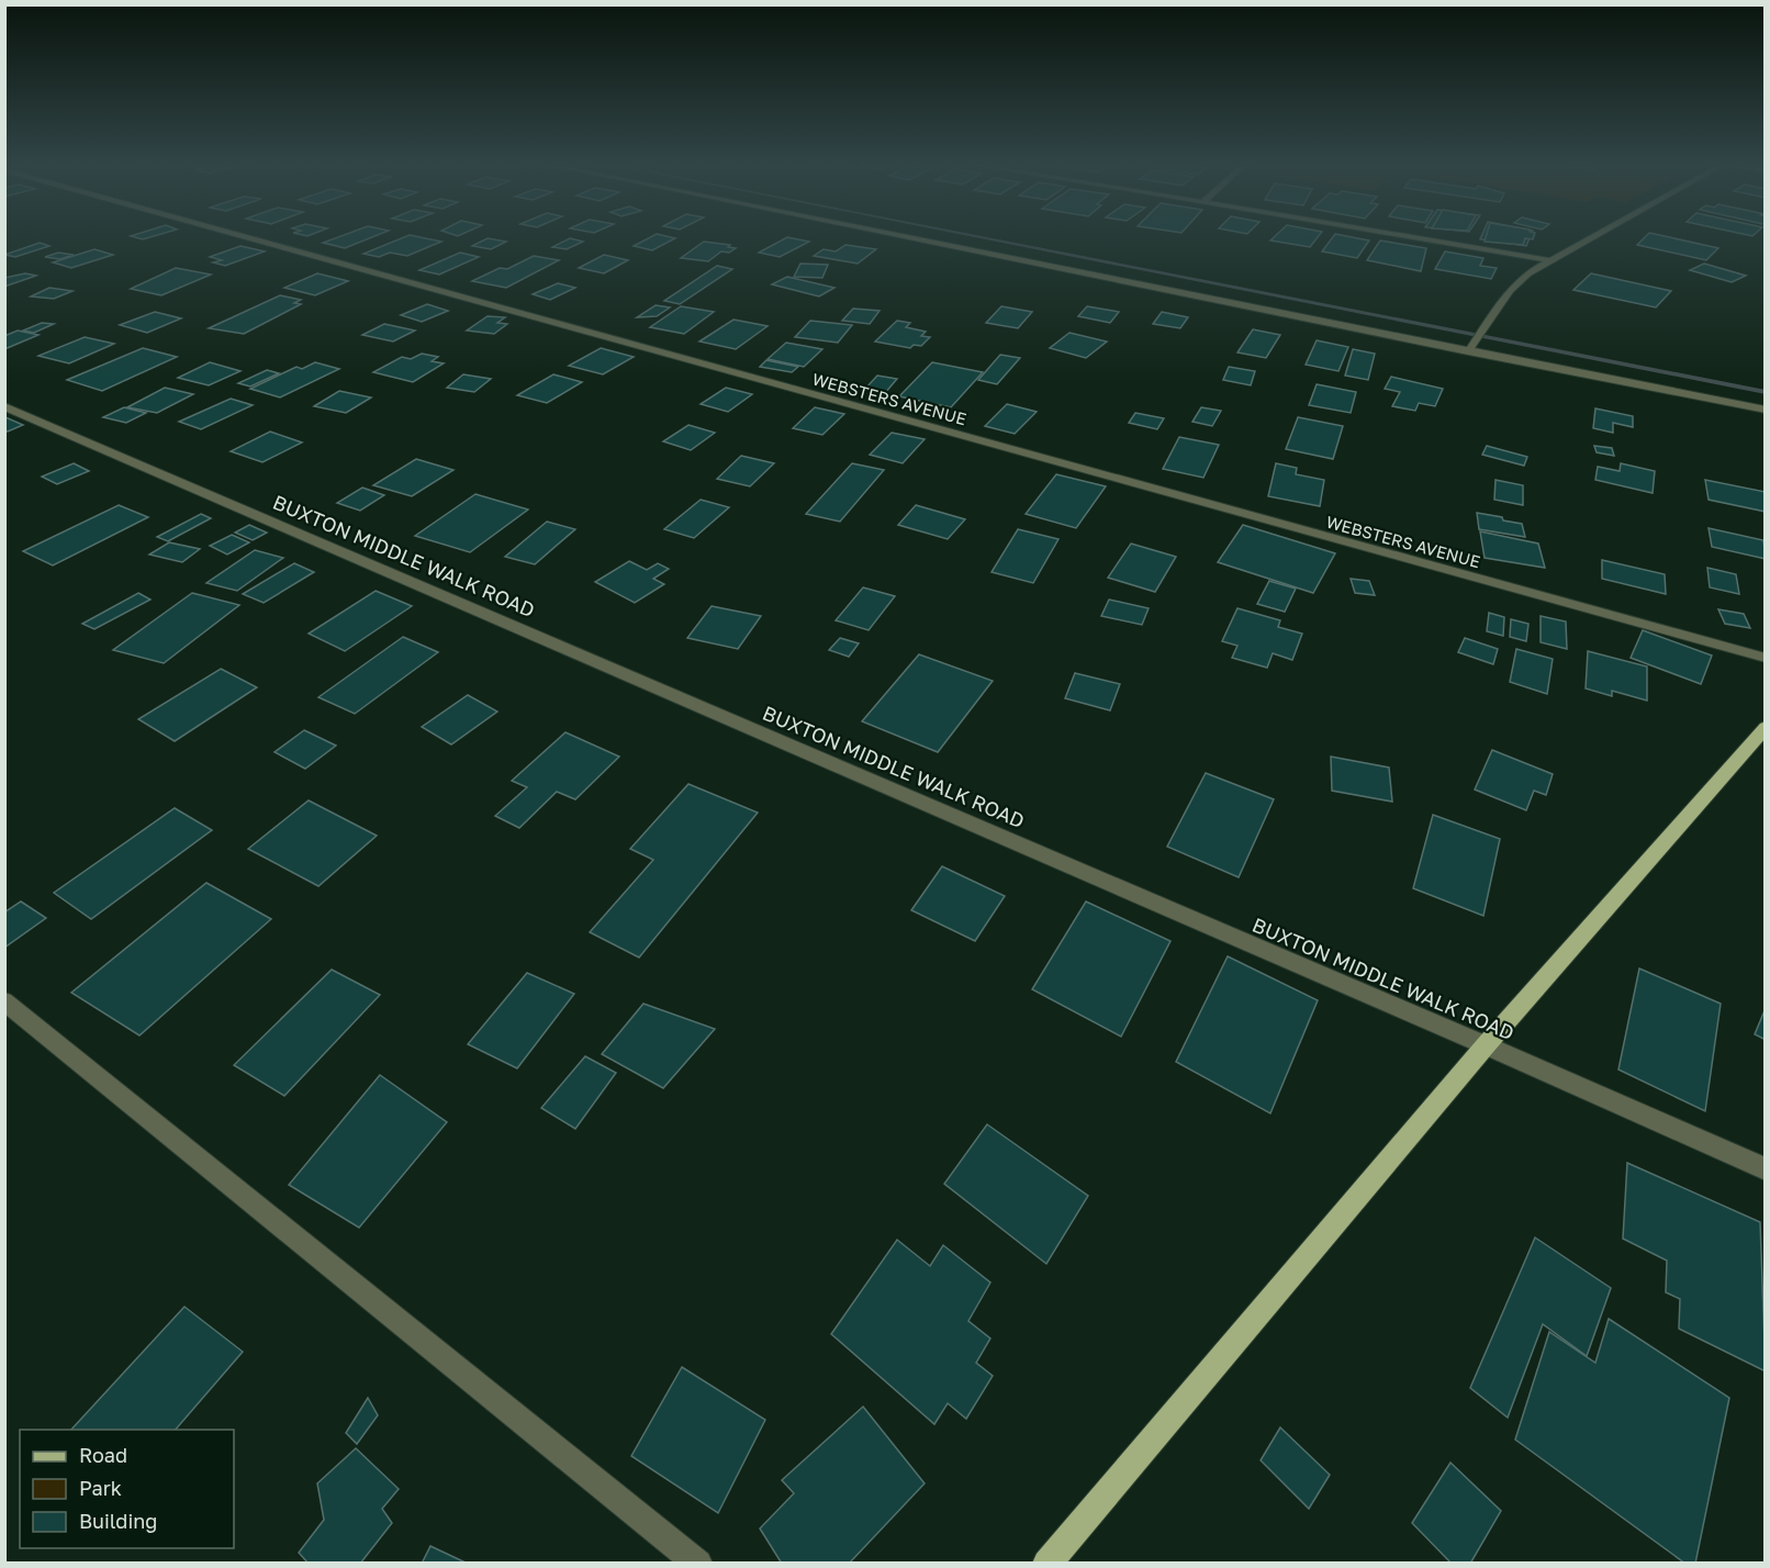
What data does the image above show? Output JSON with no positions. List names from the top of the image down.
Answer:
{
  "streets": {
    "street": ["WEBSTERS AVENUE", "BUXTON MIDDLE WALK ROAD"]
  },
  "legend": ["Road", "Park", "Building"]
}
